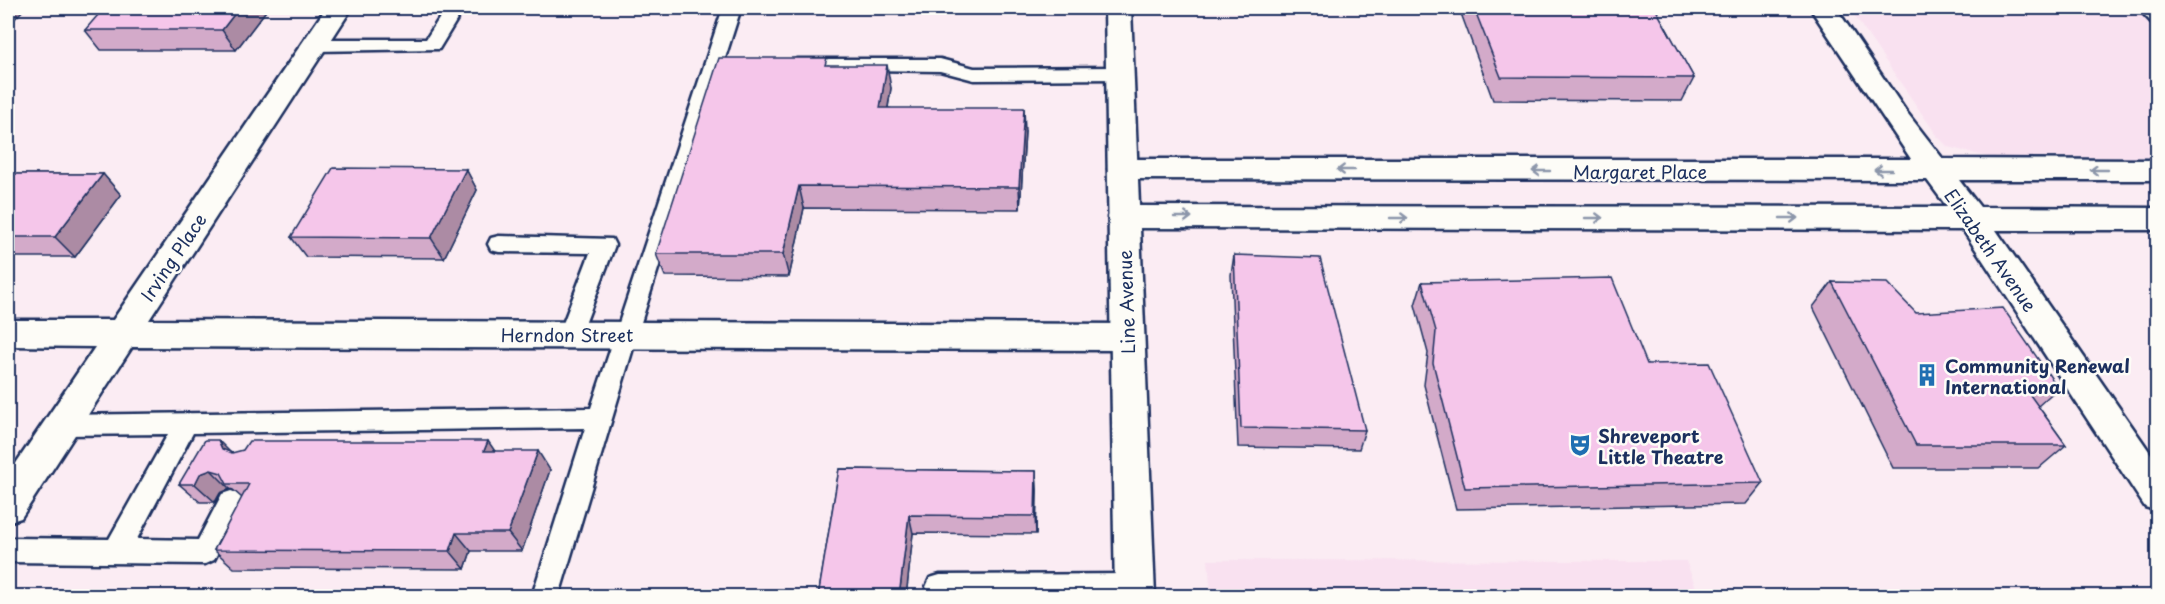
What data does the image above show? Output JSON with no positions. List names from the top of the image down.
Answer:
{
  "streets": {
    "street": [
      "Margaret Place",
      "Elizabeth Avenue",
      "Irving Place",
      "Line Avenue",
      "Herndon Street"
    ]
  },
  "crossings": [
    ["Margaret Place", "Elizabeth Avenue"],
    ["Margaret Place", "Line Avenue"],
    ["Irving Place", "Herndon Street"],
    ["Line Avenue", "Herndon Street"]
  ],
  "places": {
    "building": ["Community Renewal International"],
    "theatre": ["Shreveport Little Theatre"]
  }
}
